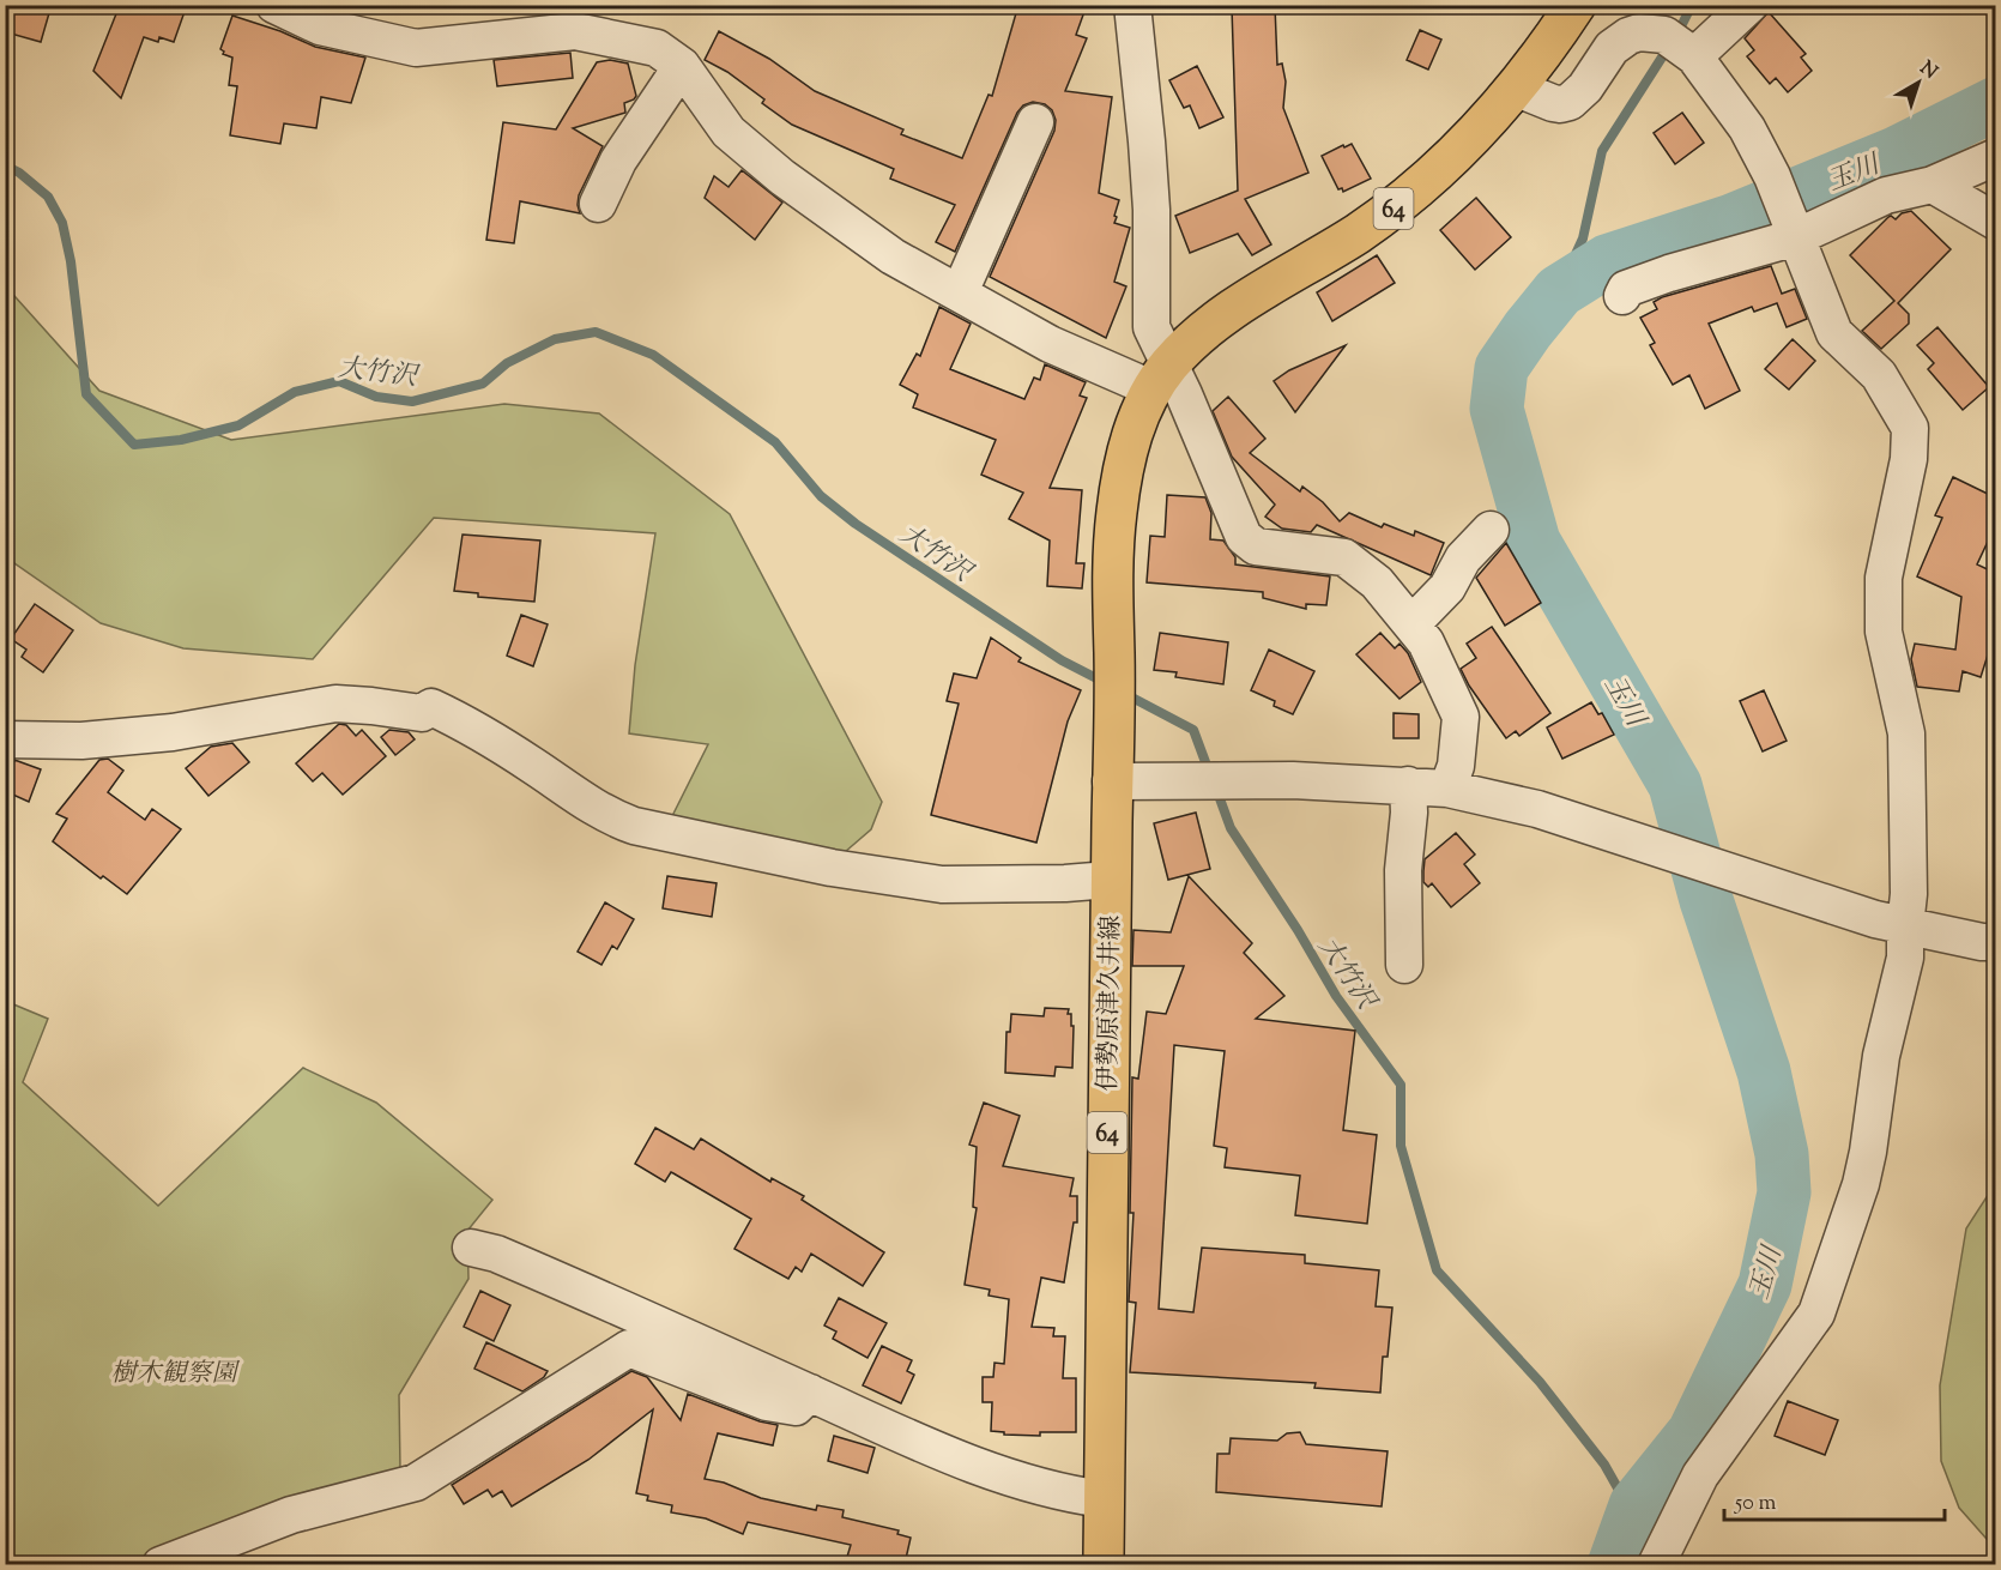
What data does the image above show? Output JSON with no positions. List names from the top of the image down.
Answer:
{
  "streets": {
    "main road": ["64", "伊勢原津久井線"]
  },
  "crossings": [
    ["64", "伊勢原津久井線"]
  ],
  "water": ["玉川", "大竹沢"],
  "parks": ["樹木観察園"],
  "scale_bar": "50 m",
  "north": "top right"
}
